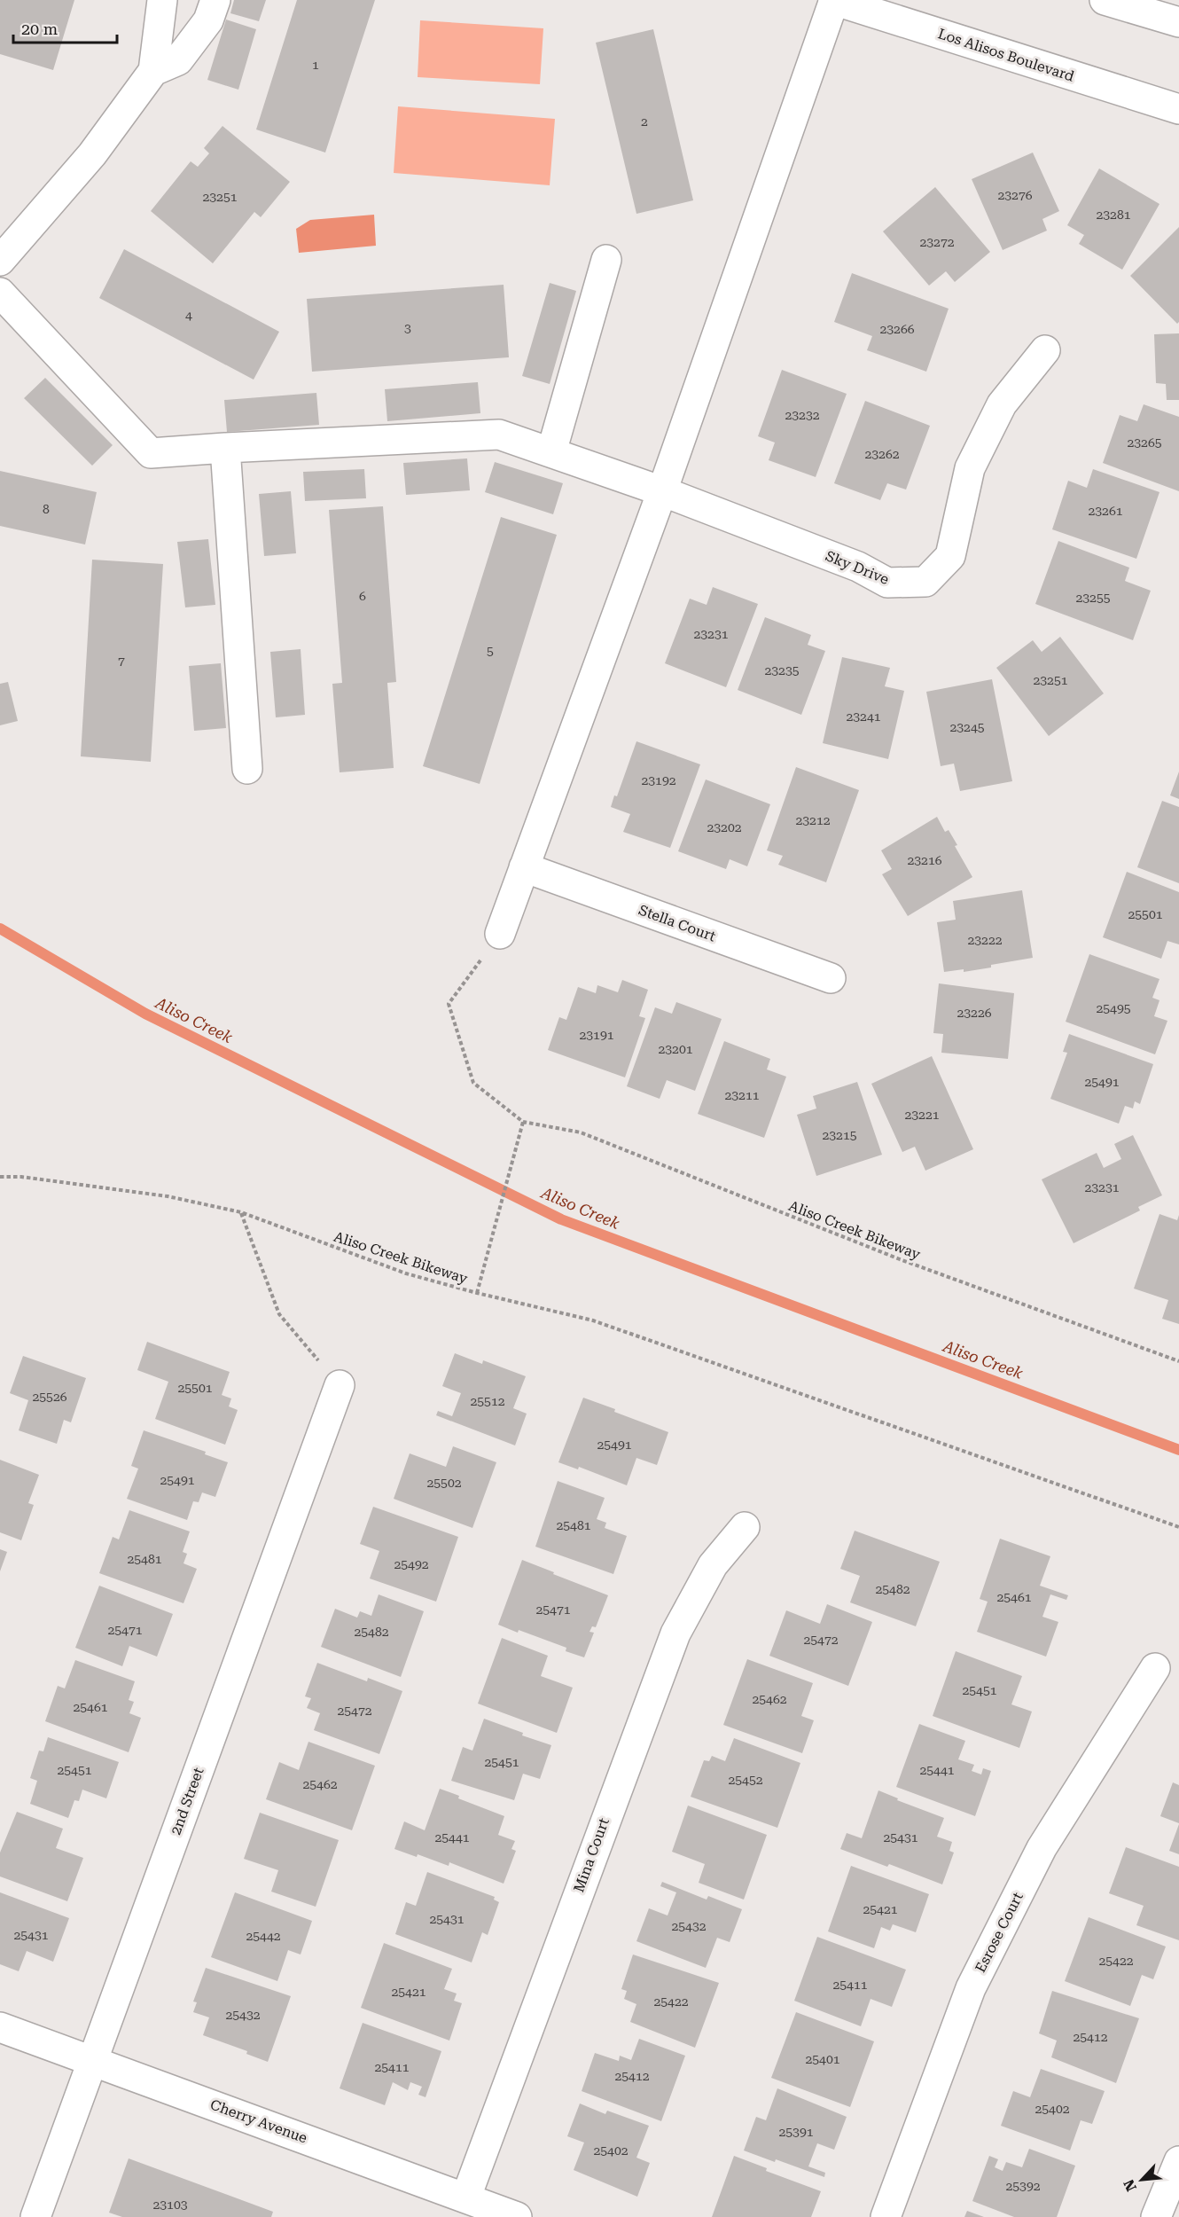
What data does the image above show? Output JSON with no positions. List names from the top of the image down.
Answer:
{
  "streets": {
    "street": [
      "Los Alisos Boulevard",
      "Sky Drive",
      "Stella Court",
      "2nd Street",
      "Mina Court",
      "Esrose Court",
      "Cherry Avenue"
    ],
    "path": ["Aliso Creek Bikeway"]
  },
  "crossings": [
    ["2nd Street", "Cherry Avenue"],
    ["Mina Court", "Cherry Avenue"]
  ],
  "water": ["Aliso Creek"],
  "house_numbers": [
    "1",
    "2",
    "23276",
    "23251",
    "23281",
    "23272",
    "4",
    "3",
    "23266",
    "23232",
    "23265",
    "23262",
    "8",
    "23261",
    "6",
    "23255",
    "23231",
    "5",
    "7",
    "23235",
    "23251",
    "23241",
    "23245",
    "23192",
    "23212",
    "23202",
    "23216",
    "25501",
    "23222",
    "25495",
    "23226",
    "23191",
    "23201",
    "25491",
    "23211",
    "23221",
    "23215",
    "23231",
    "25501",
    "25526",
    "25512",
    "25491",
    "25491",
    "25502",
    "25481",
    "25481",
    "25492",
    "25482",
    "25461",
    "25471",
    "25471",
    "25482",
    "25472",
    "25451",
    "25462",
    "25461",
    "25472",
    "25451",
    "25451",
    "25441",
    "25452",
    "25462",
    "25441",
    "25431",
    "25421",
    "25431",
    "25432",
    "25431",
    "25442",
    "25422",
    "25411",
    "25421",
    "25422",
    "25432",
    "25412",
    "25401",
    "25411",
    "25412",
    "25402",
    "25391",
    "25402",
    "25392",
    "23103"
  ],
  "scale_bar": "20 m",
  "north": "bottom left"
}
